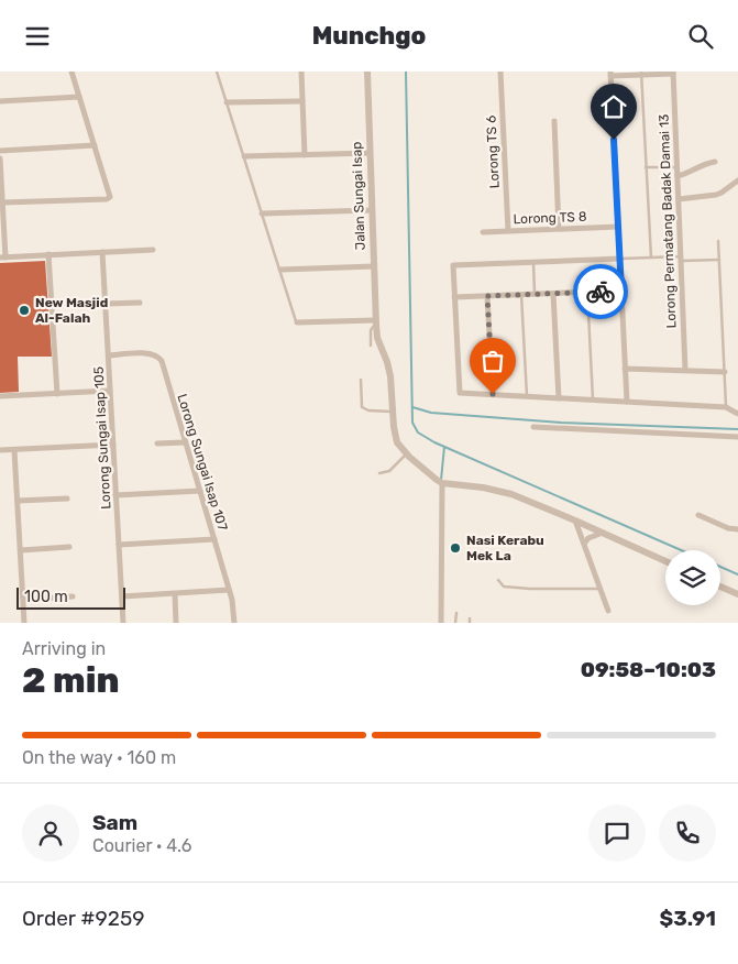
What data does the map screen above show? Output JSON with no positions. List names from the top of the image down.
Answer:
{
  "streets": {
    "street": [
      "Lorong TS 6",
      "Jalan Sungai Isap",
      "Lorong TS 8",
      "Lorong Permatang Badak Damai 13",
      "Lorong Sungai Isap 105",
      "Lorong Sungai Isap 107"
    ]
  },
  "crossings": [
    ["Lorong TS 6", "Lorong TS 8"],
    ["Lorong Sungai Isap 105", "Lorong Sungai Isap 107"]
  ],
  "places": ["New Masjid Al-Falah", "Nasi Kerabu Mek La"],
  "scale_bar": "100 m",
  "page": {
    "header": "Munchgo",
    "scale": "100 m",
    "heading": ["2 min", "Arriving in", "09:58–10:03"],
    "panel": [
      "Sam",
      "Courier · 4.6",
      "Order #9259",
      "$3.91"
    ],
    "bar": "On the way · 160 m"
  }
}
